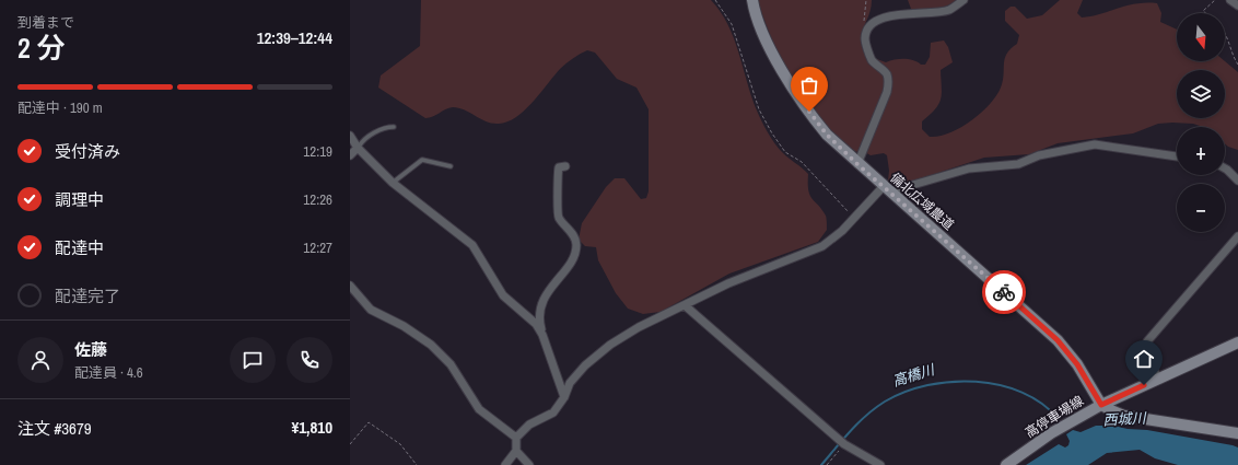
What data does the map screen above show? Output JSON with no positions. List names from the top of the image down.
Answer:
{
  "streets": {
    "street": ["備北広域農道", "高停車場線"]
  },
  "crossings": [
    ["備北広域農道", "高停車場線"]
  ],
  "water": ["高橋川", "西城川"],
  "north": "bottom",
  "page": {
    "heading": ["2 分", "到着まで", "12:39–12:44"],
    "panel": [
      "佐藤",
      "配達員 · 4.6",
      "注文 #3679",
      "¥1,810"
    ],
    "map_buttons": ["+", "−"],
    "bar": "配達中 · 190 m",
    "list": [
      ["受付済み", "12:19"],
      ["調理中", "12:26"],
      ["配達中", "12:27"],
      "配達完了"
    ]
  }
}
